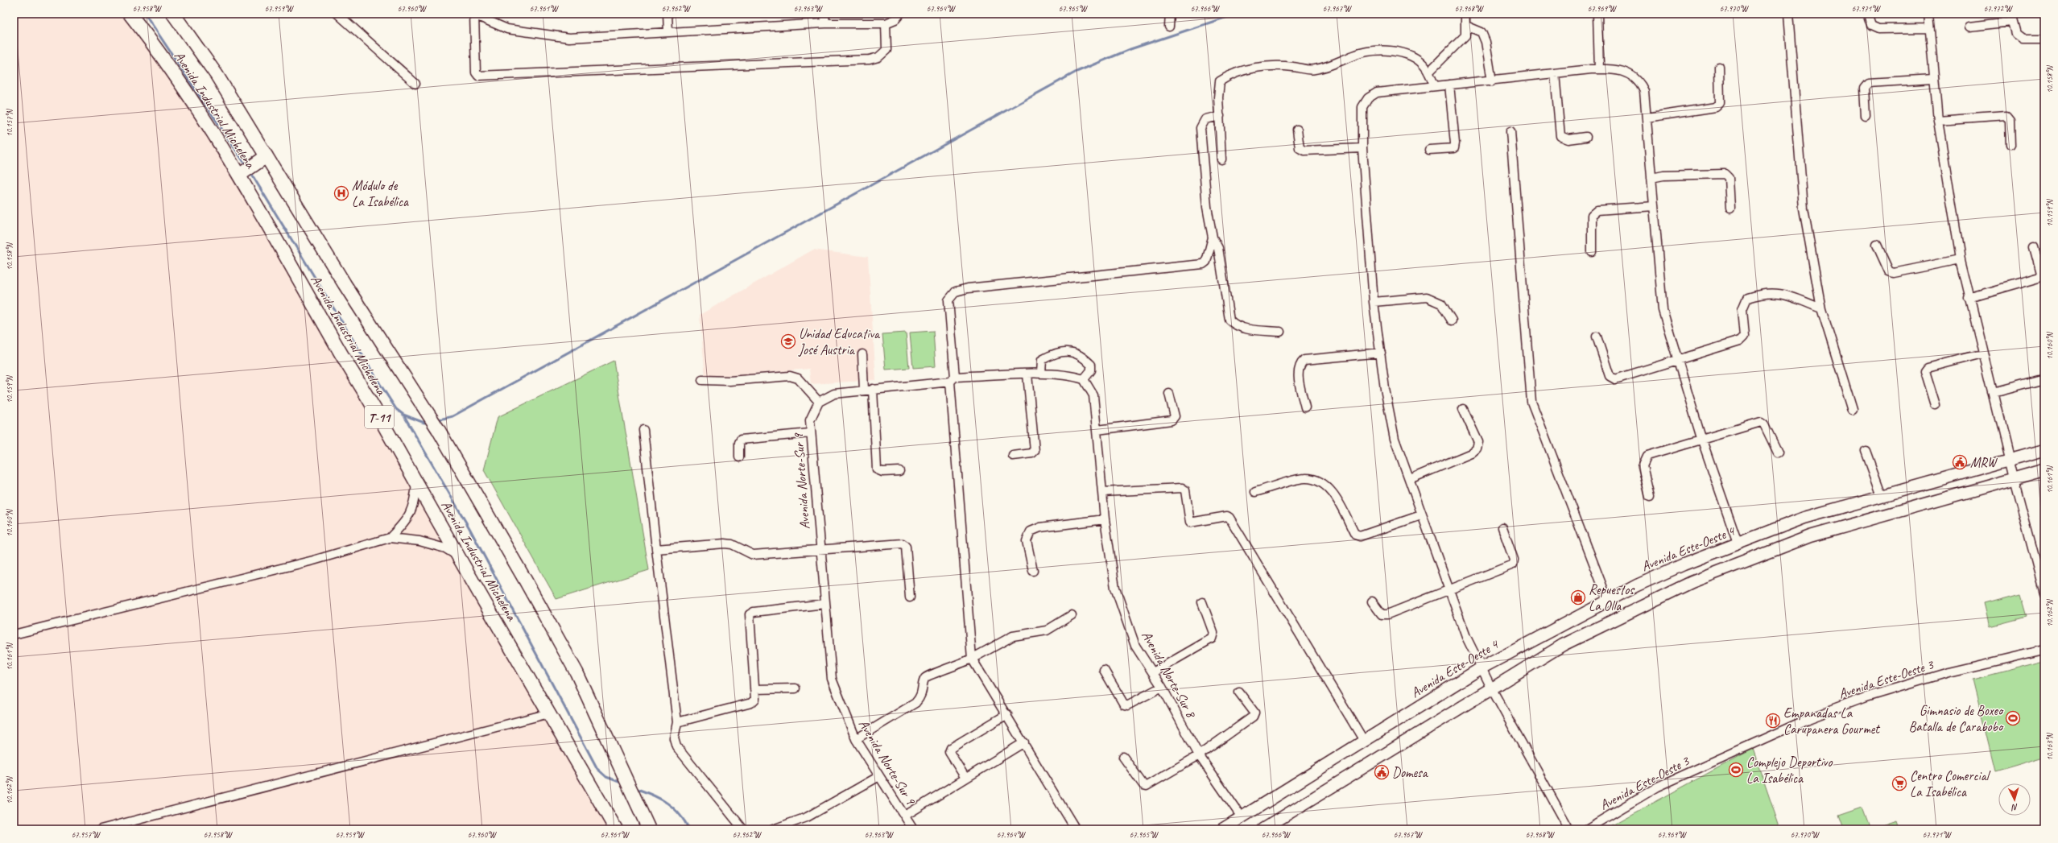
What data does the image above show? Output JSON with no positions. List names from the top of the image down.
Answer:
{
  "streets": {
    "main road": ["Avenida Industrial Michelena", "T-11", "Avenida Este-Oeste 4"],
    "street": ["Avenida Norte-Sur 9", "Avenida Norte-Sur 8", "Avenida Este-Oeste 3"]
  },
  "crossings": [
    ["Avenida Este-Oeste 4", "Avenida Norte-Sur 8"]
  ],
  "places": {
    "hospital": ["Módulo de La Isabélica"],
    "school or university": ["Unidad Educativa José Austria"],
    "public building": ["MRW", "Domesa"],
    "shop": ["Repuestos La Olla"],
    "sports": ["Gimnasio de Boxeo Batalla de Carabobo", "Complejo Deportivo La Isabélica"],
    "restaurant": ["Empanadas La Carupanera Gourmet"],
    "supermarket": ["Centro Comercial La Isabélica"]
  },
  "north": "bottom",
  "coordinates": [
    "67.958°W",
    "67.959°W",
    "67.960°W",
    "67.961°W",
    "67.962°W",
    "67.963°W",
    "67.964°W",
    "67.965°W",
    "67.966°W",
    "67.967°W",
    "67.968°W",
    "67.969°W",
    "67.970°W",
    "67.971°W",
    "67.972°W",
    "10.158°N",
    "10.157°N",
    "10.159°N",
    "10.160°N",
    "10.161°N",
    "10.162°N",
    "10.163°N",
    "67.957°W"
  ]
}
